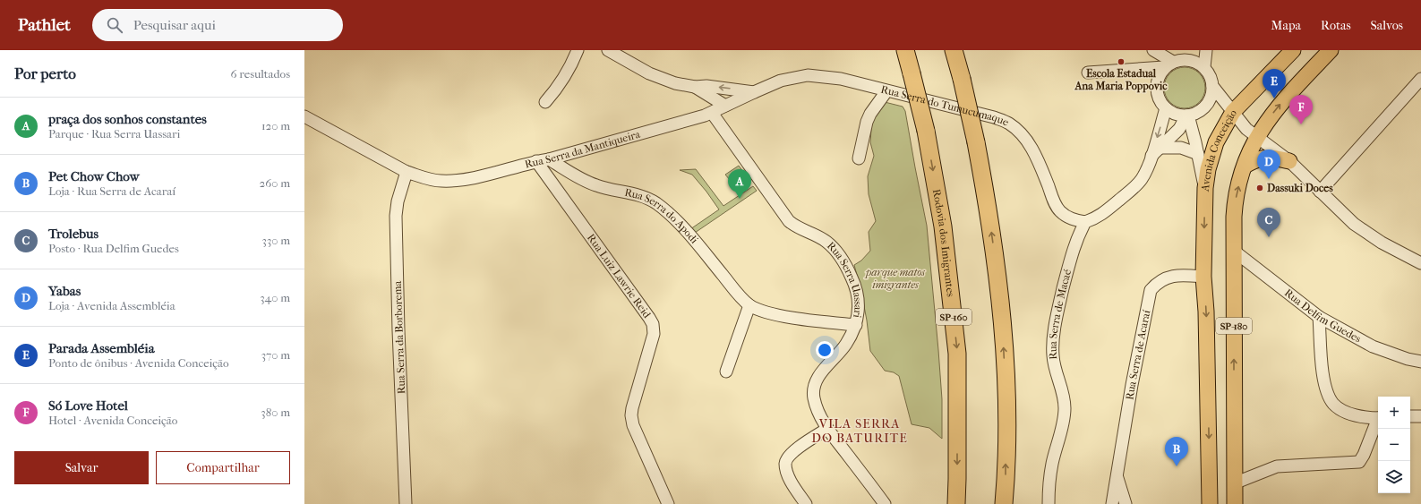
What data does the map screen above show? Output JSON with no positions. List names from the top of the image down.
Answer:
{
  "streets": {
    "highway": ["Rodovia dos Imigrantes", "SP-160"],
    "main road": ["Avenida Conceição", "SP-180"],
    "street": [
      "Rua Serra do Tumucumaque",
      "Rua Serra da Mantiqueira",
      "Rua Serra do Apodi",
      "Rua Luiz Lawrie Reid",
      "Rua Serra Uassari",
      "Rua Serra de Macaé",
      "Rua Delfim Guedes",
      "Rua Serra da Borborema",
      "Rua Serra de Acaraí"
    ]
  },
  "crossings": [
    ["Rua Serra do Tumucumaque", "Rua Serra da Mantiqueira"],
    ["Rua Serra do Tumucumaque", "Rua Serra de Macaé"],
    ["Rua Serra da Mantiqueira", "Rua Serra do Apodi"],
    ["Rua Serra da Mantiqueira", "Rua Luiz Lawrie Reid"],
    ["Rua Serra da Mantiqueira", "Rua Serra Uassari"],
    ["Rua Serra da Mantiqueira", "Rua Serra da Borborema"],
    ["Avenida Conceição", "SP-180"],
    ["Avenida Conceição", "Rua Serra de Acaraí"],
    ["Rua Serra do Apodi", "Rua Serra Uassari"],
    ["Rua Delfim Guedes", "SP-180"],
    ["SP-180", "Rua Serra de Acaraí"]
  ],
  "districts": ["VILA SERRA DO BATURITE"],
  "parks": ["parque matos imigrantes"],
  "places": ["Escola Estadual Ana Maria Poppovic", "Dassuki Doces"],
  "page": {
    "header": "Pathlet",
    "search": "Pesquisar aqui",
    "nav": ["Mapa", "Rotas", "Salvos"],
    "heading": ["Por perto", "6 resultados"],
    "pins": [
      "E",
      "F",
      "D",
      "A",
      "C",
      "B"
    ],
    "list": [
      {
        "mark": "A",
        "name": "praça dos sonhos constantes",
        "note": "Parque · Rua Serra Uassari",
        "value": "120 m"
      },
      {
        "mark": "B",
        "name": "Pet Chow Chow",
        "note": "Loja · Rua Serra de Acaraí",
        "value": "260 m"
      },
      {
        "mark": "C",
        "name": "Trolebus",
        "note": "Posto · Rua Delfim Guedes",
        "value": "330 m"
      },
      {
        "mark": "D",
        "name": "Yabas",
        "note": "Loja · Avenida Assembléia",
        "value": "340 m"
      },
      {
        "mark": "E",
        "name": "Parada Assembléia",
        "note": "Ponto de ônibus · Avenida Conceição",
        "value": "370 m"
      },
      {
        "mark": "F",
        "name": "Só Love Hotel",
        "note": "Hotel · Avenida Conceição",
        "value": "380 m"
      }
    ],
    "map_buttons": ["+", "−"],
    "buttons": ["Salvar", "Compartilhar"]
  }
}
